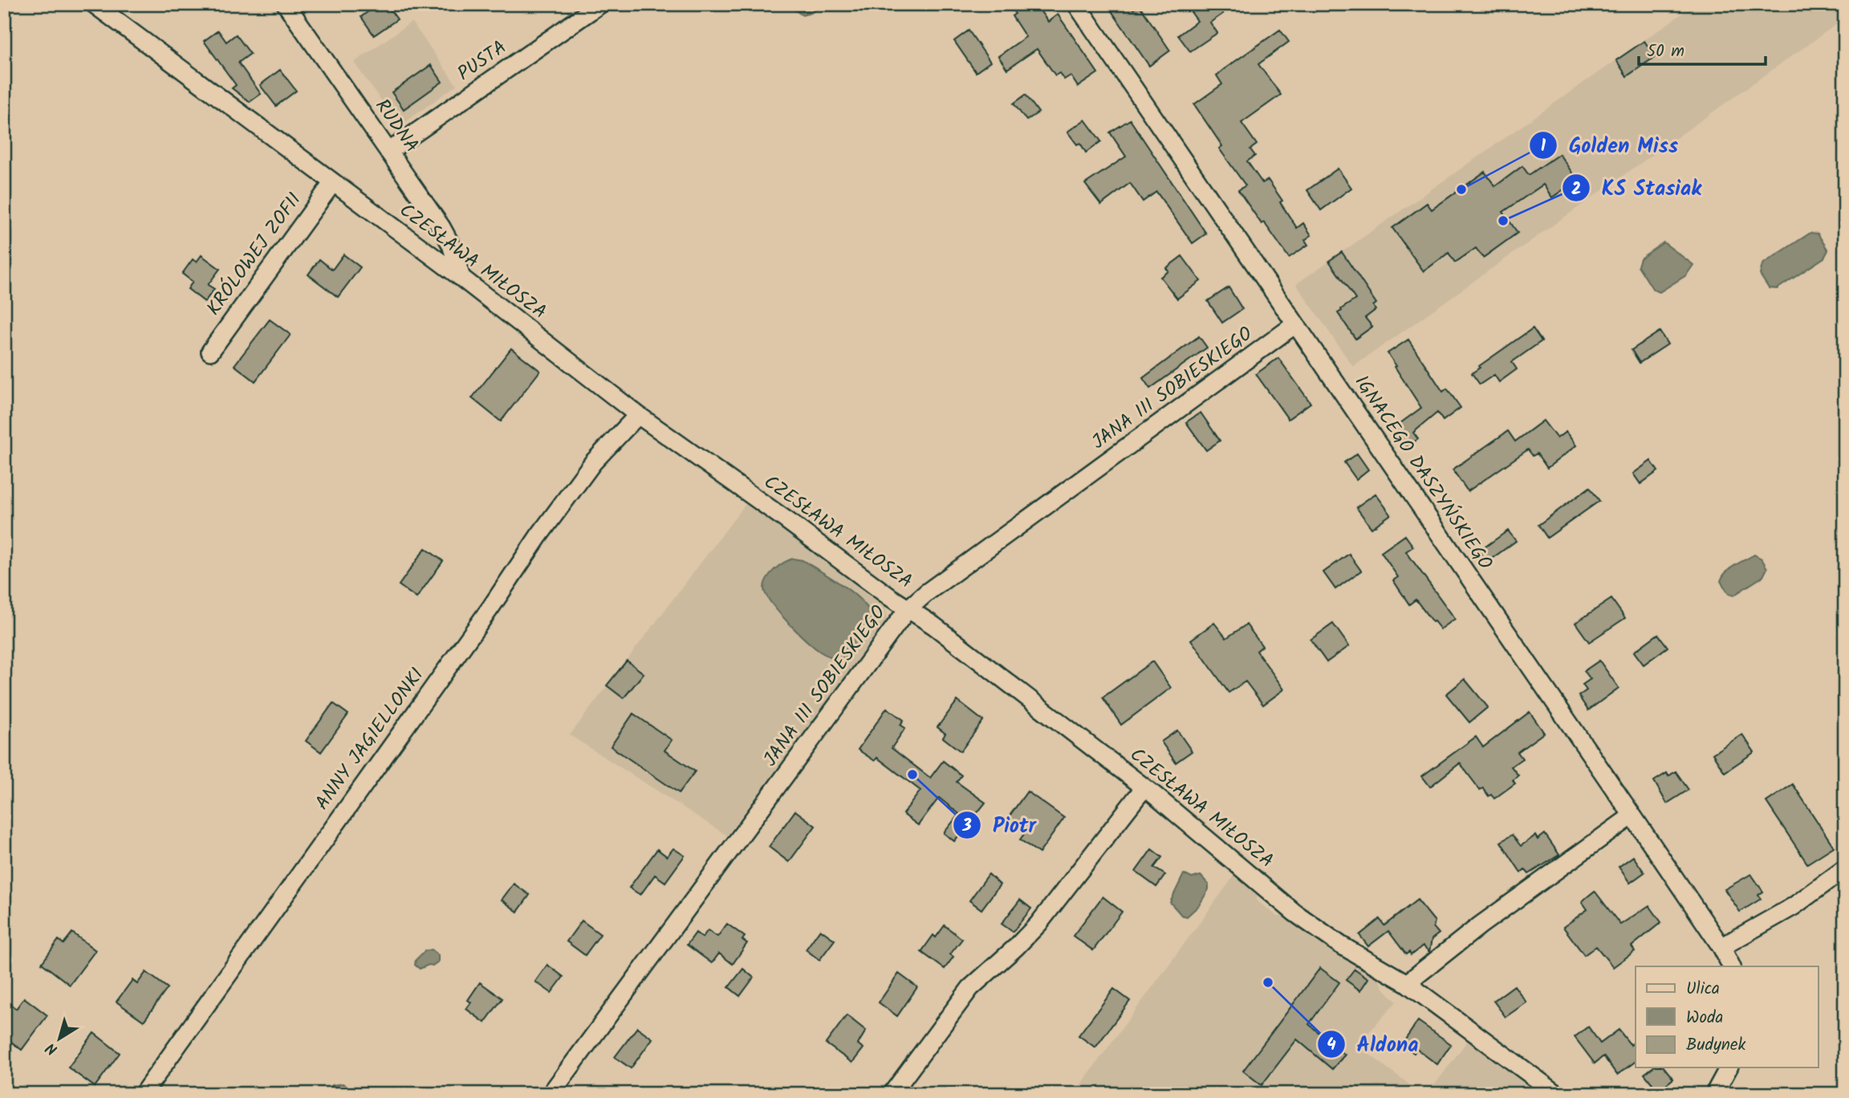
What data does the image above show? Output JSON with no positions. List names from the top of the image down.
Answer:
{
  "streets": {
    "street": [
      "PUSTA",
      "RUDNA",
      "KRÓLOWEJ ZOFII",
      "CZESŁAWA MIŁOSZA",
      "JANA III SOBIESKIEGO",
      "IGNACEGO DASZYŃSKIEGO",
      "ANNY JAGIELLONKI"
    ]
  },
  "crossings": [
    ["PUSTA", "RUDNA"],
    ["RUDNA", "CZESŁAWA MIŁOSZA"],
    ["KRÓLOWEJ ZOFII", "CZESŁAWA MIŁOSZA"],
    ["CZESŁAWA MIŁOSZA", "JANA III SOBIESKIEGO"],
    ["CZESŁAWA MIŁOSZA", "ANNY JAGIELLONKI"],
    ["JANA III SOBIESKIEGO", "IGNACEGO DASZYŃSKIEGO"]
  ],
  "places": [
    "Golden Miss",
    "KS Stasiak",
    "Piotr",
    "Aldona"
  ],
  "legend": ["Ulica", "Woda", "Budynek"],
  "scale_bar": "50 m",
  "north": "bottom left"
}
